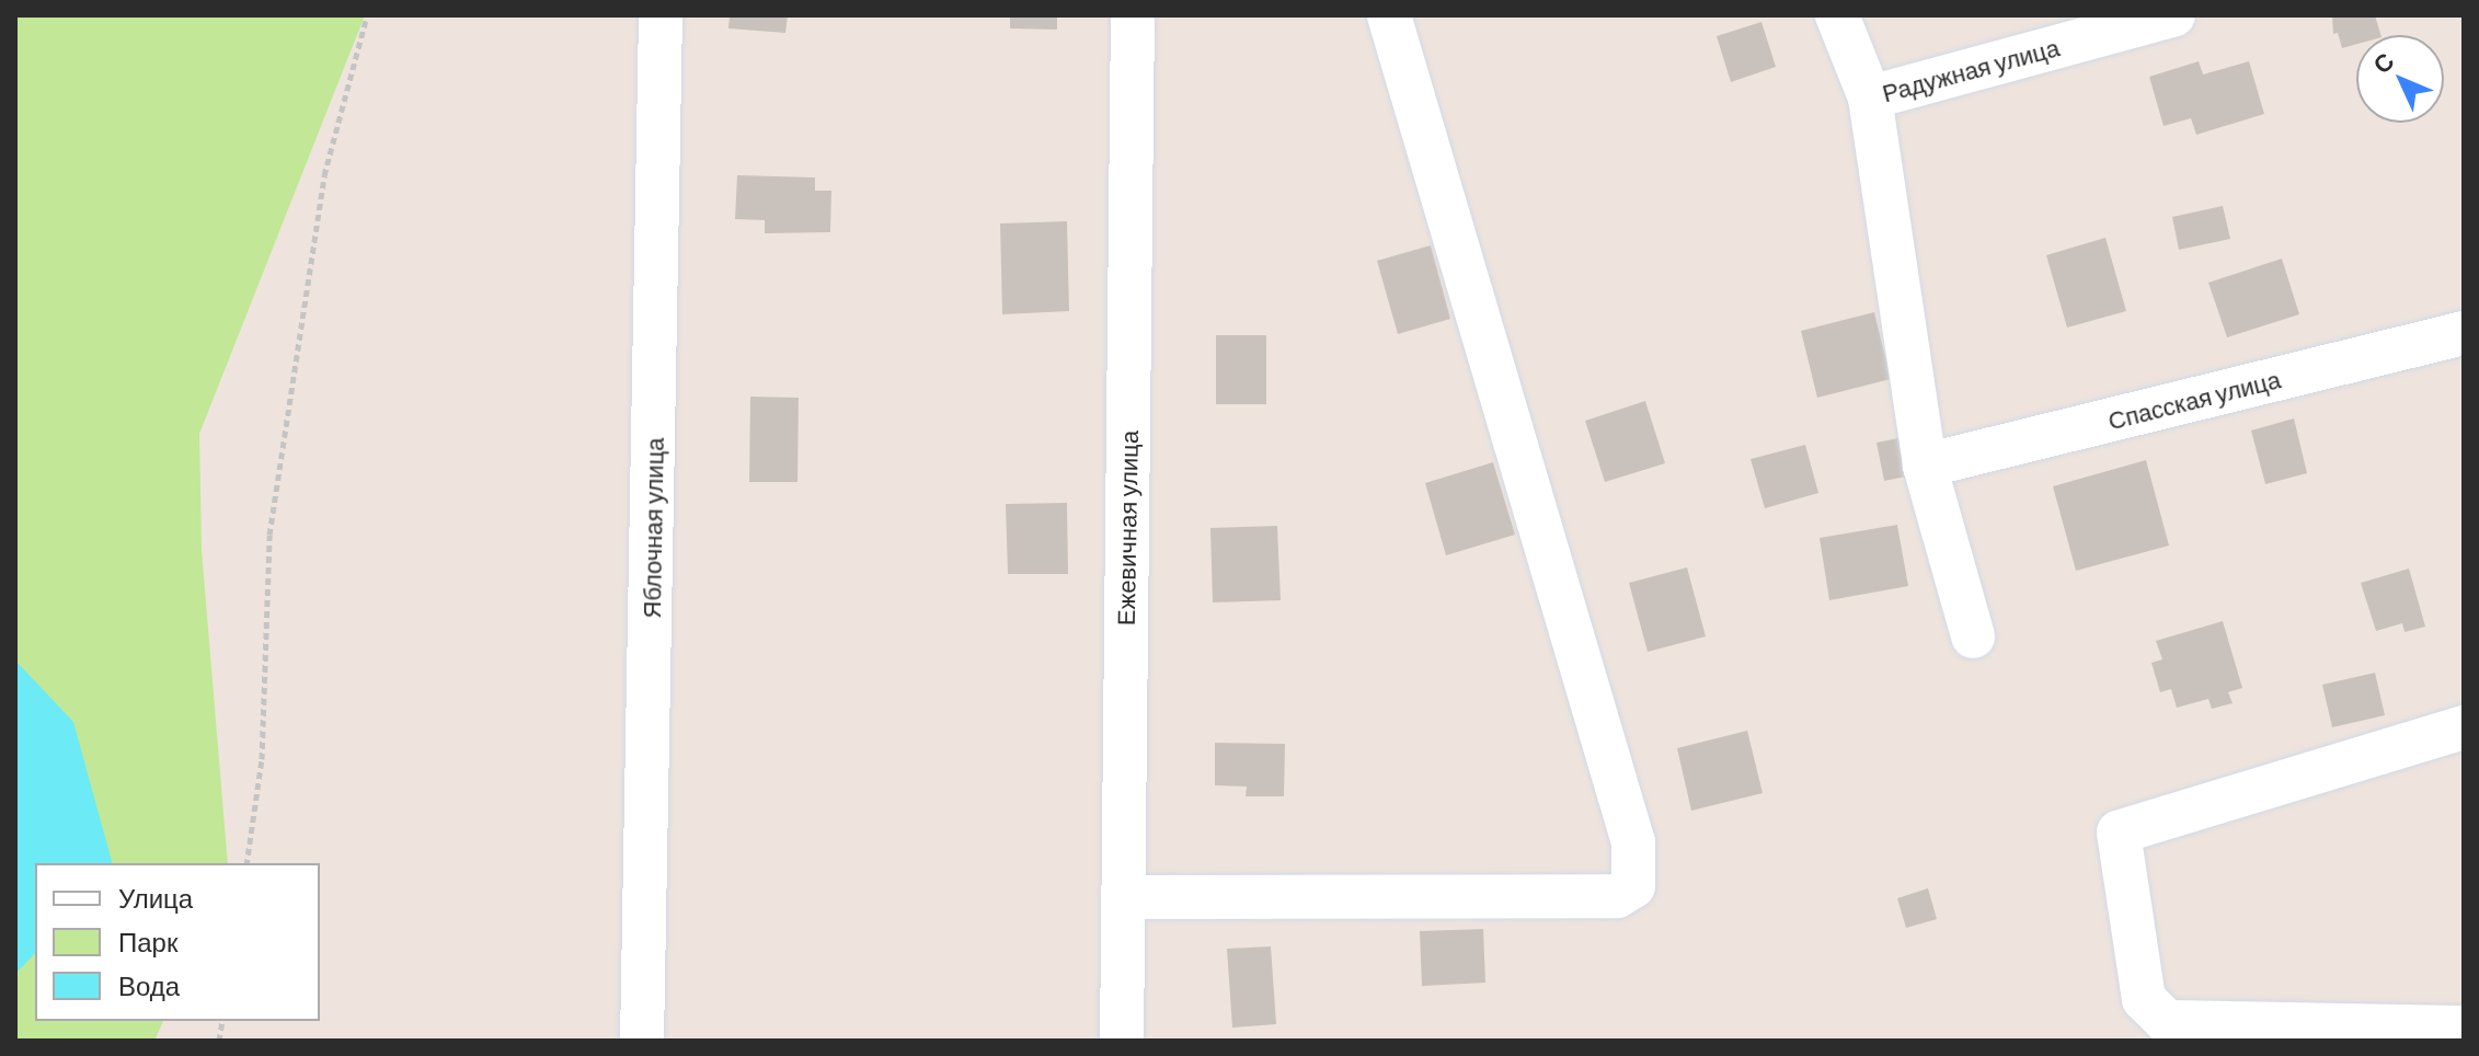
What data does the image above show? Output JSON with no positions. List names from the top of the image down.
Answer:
{
  "streets": {
    "street": [
      "Радужная улица",
      "Спасская улица",
      "Яблочная улица",
      "Ежевичная улица"
    ]
  },
  "legend": ["Улица", "Парк", "Вода"],
  "north": "top left"
}
